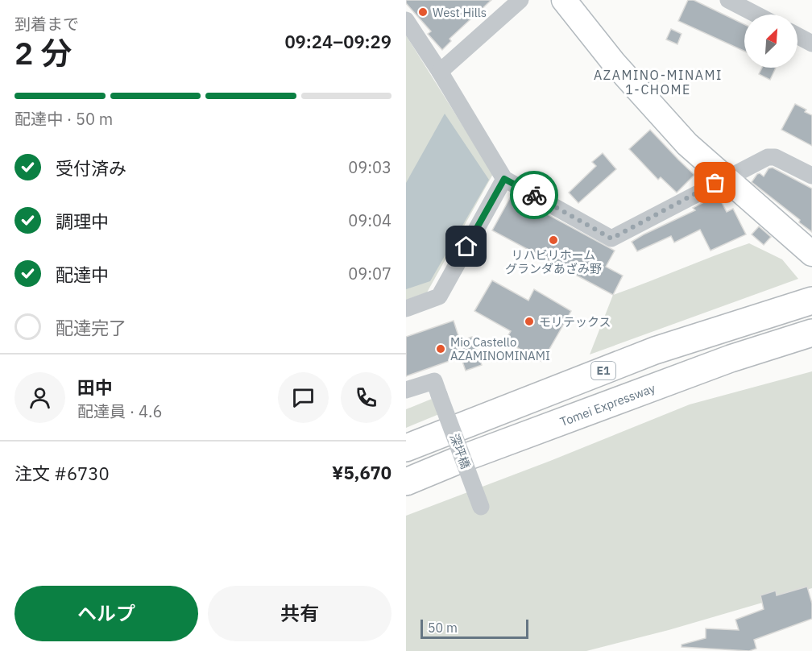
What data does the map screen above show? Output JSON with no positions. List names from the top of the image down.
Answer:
{
  "streets": {
    "highway": ["E1", "Tomei Expressway"],
    "street": ["深坪橋"]
  },
  "districts": ["AZAMINO-MINAMI 1-CHOME"],
  "places": [
    "West Hills",
    "リハビリホーム グランダあざみ野",
    "モリテックス",
    "Mio Castello AZAMINOMINAMI"
  ],
  "scale_bar": "50 m",
  "north": "top right",
  "page": {
    "heading": ["2 分", "到着まで", "09:24–09:29"],
    "panel": [
      "田中",
      "配達員 · 4.6",
      "注文 #6730",
      "¥5,670"
    ],
    "bar": "配達中 · 50 m",
    "list": [
      ["受付済み", "09:03"],
      ["調理中", "09:04"],
      ["配達中", "09:07"],
      "配達完了"
    ],
    "buttons": ["ヘルプ", "共有"],
    "scale": "50 m"
  }
}
